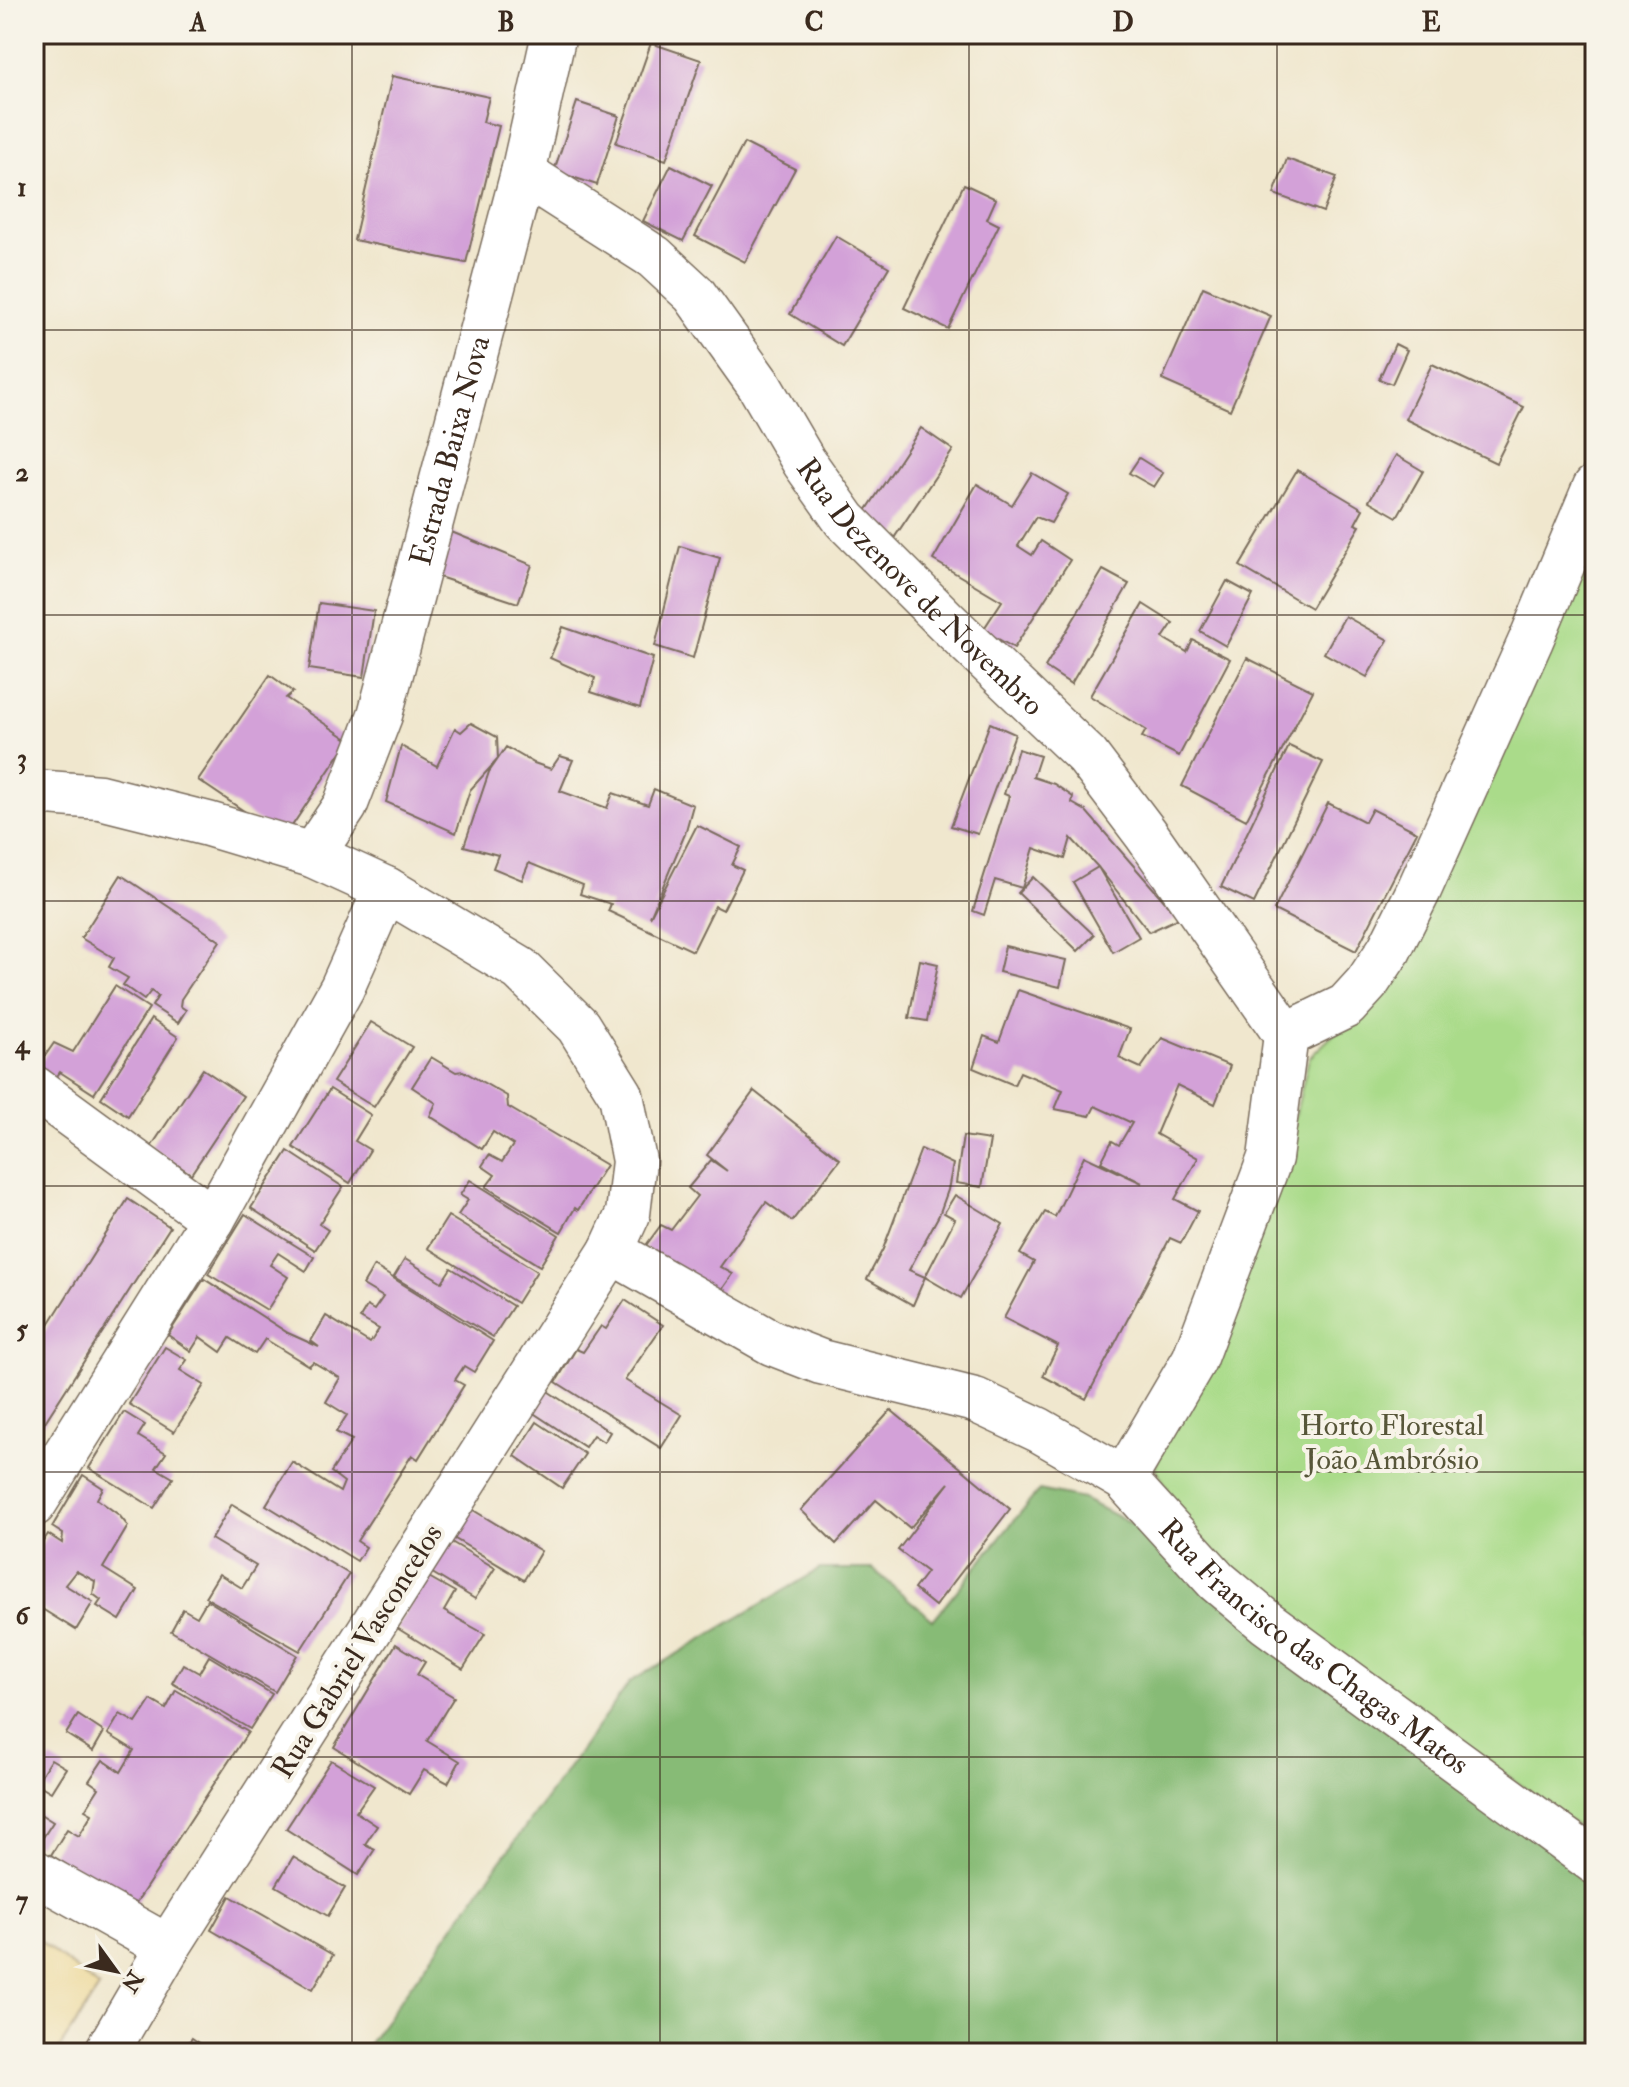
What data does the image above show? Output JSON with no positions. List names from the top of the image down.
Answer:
{
  "streets": {
    "street": [
      "Estrada Baixa Nova",
      "Rua Dezenove de Novembro",
      "Rua Francisco das Chagas Matos",
      "Rua Gabriel Vasconcelos"
    ]
  },
  "crossings": [
    ["Estrada Baixa Nova", "Rua Dezenove de Novembro"],
    ["Estrada Baixa Nova", "Rua Gabriel Vasconcelos"],
    ["Rua Francisco das Chagas Matos", "Rua Gabriel Vasconcelos"]
  ],
  "parks": ["Horto Florestal João Ambrósio"],
  "north": "bottom right",
  "grid": {
    "columns": [
      "A",
      "B",
      "C",
      "D",
      "E"
    ],
    "rows": [
      "1",
      "2",
      "3",
      "4",
      "5",
      "6",
      "7"
    ]
  }
}
